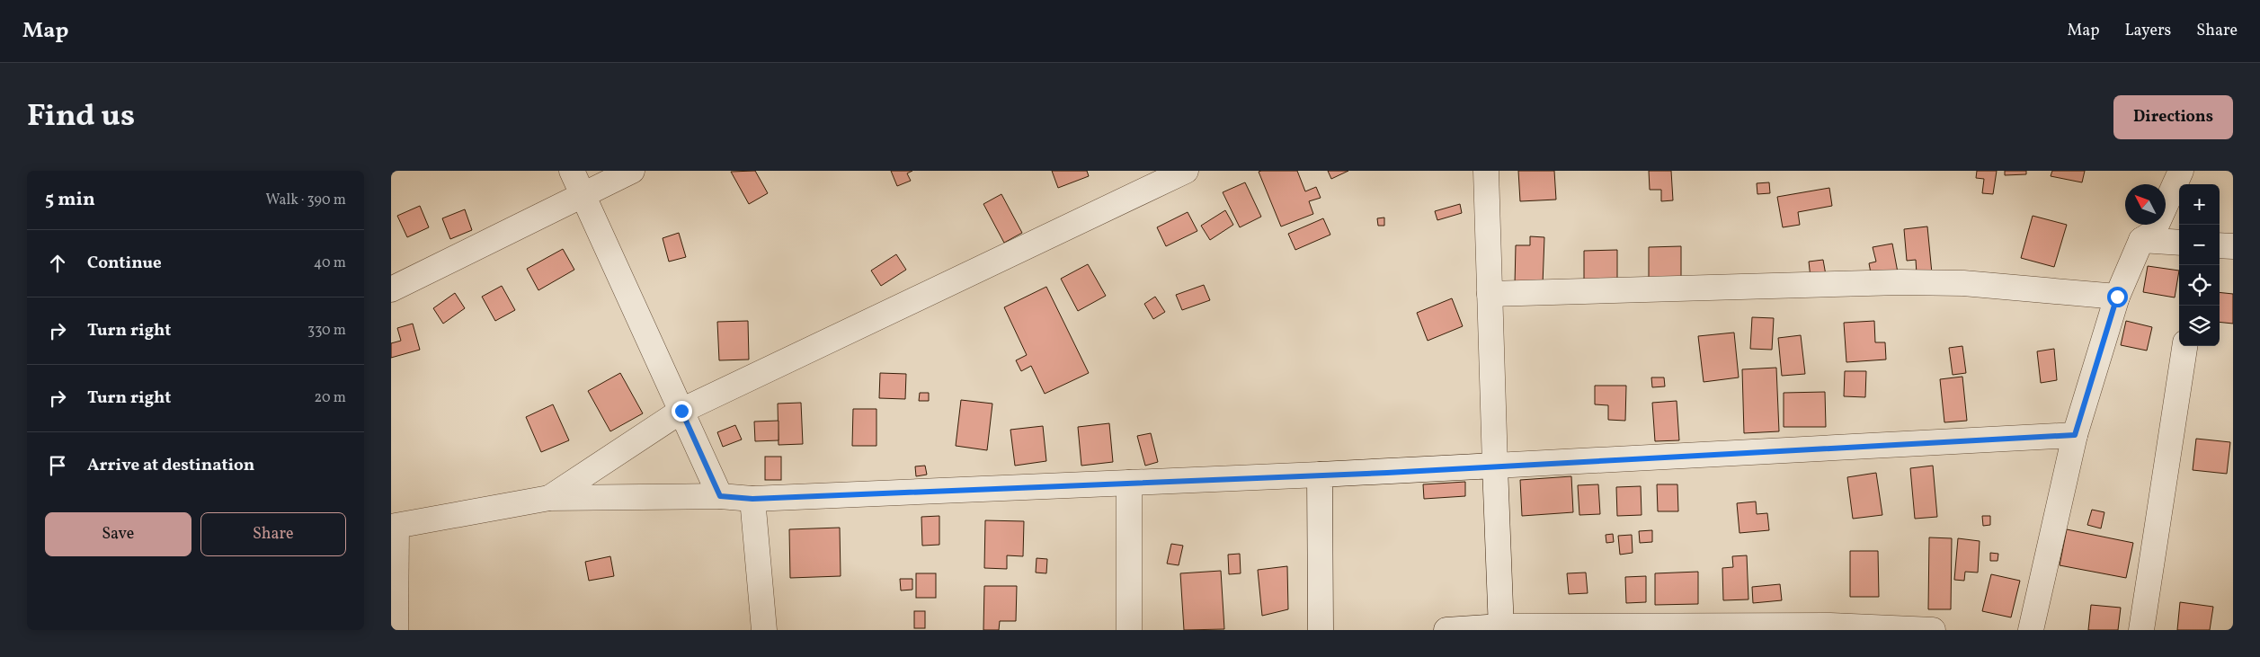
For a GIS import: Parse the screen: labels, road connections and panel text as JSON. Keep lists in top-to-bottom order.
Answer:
{
  "north": "top left",
  "page": {
    "header": "Map",
    "nav": ["Map", "Layers", "Share"],
    "title": "Find us",
    "buttons": [
      "Directions",
      ["Save", "Share"]
    ],
    "heading": ["5 min", "Walk · 390 m"],
    "map_buttons": ["+", "−"],
    "list": [
      ["Continue", "40 m"],
      ["Turn right", "330 m"],
      ["Turn right", "20 m"],
      "Arrive at destination"
    ]
  }
}
